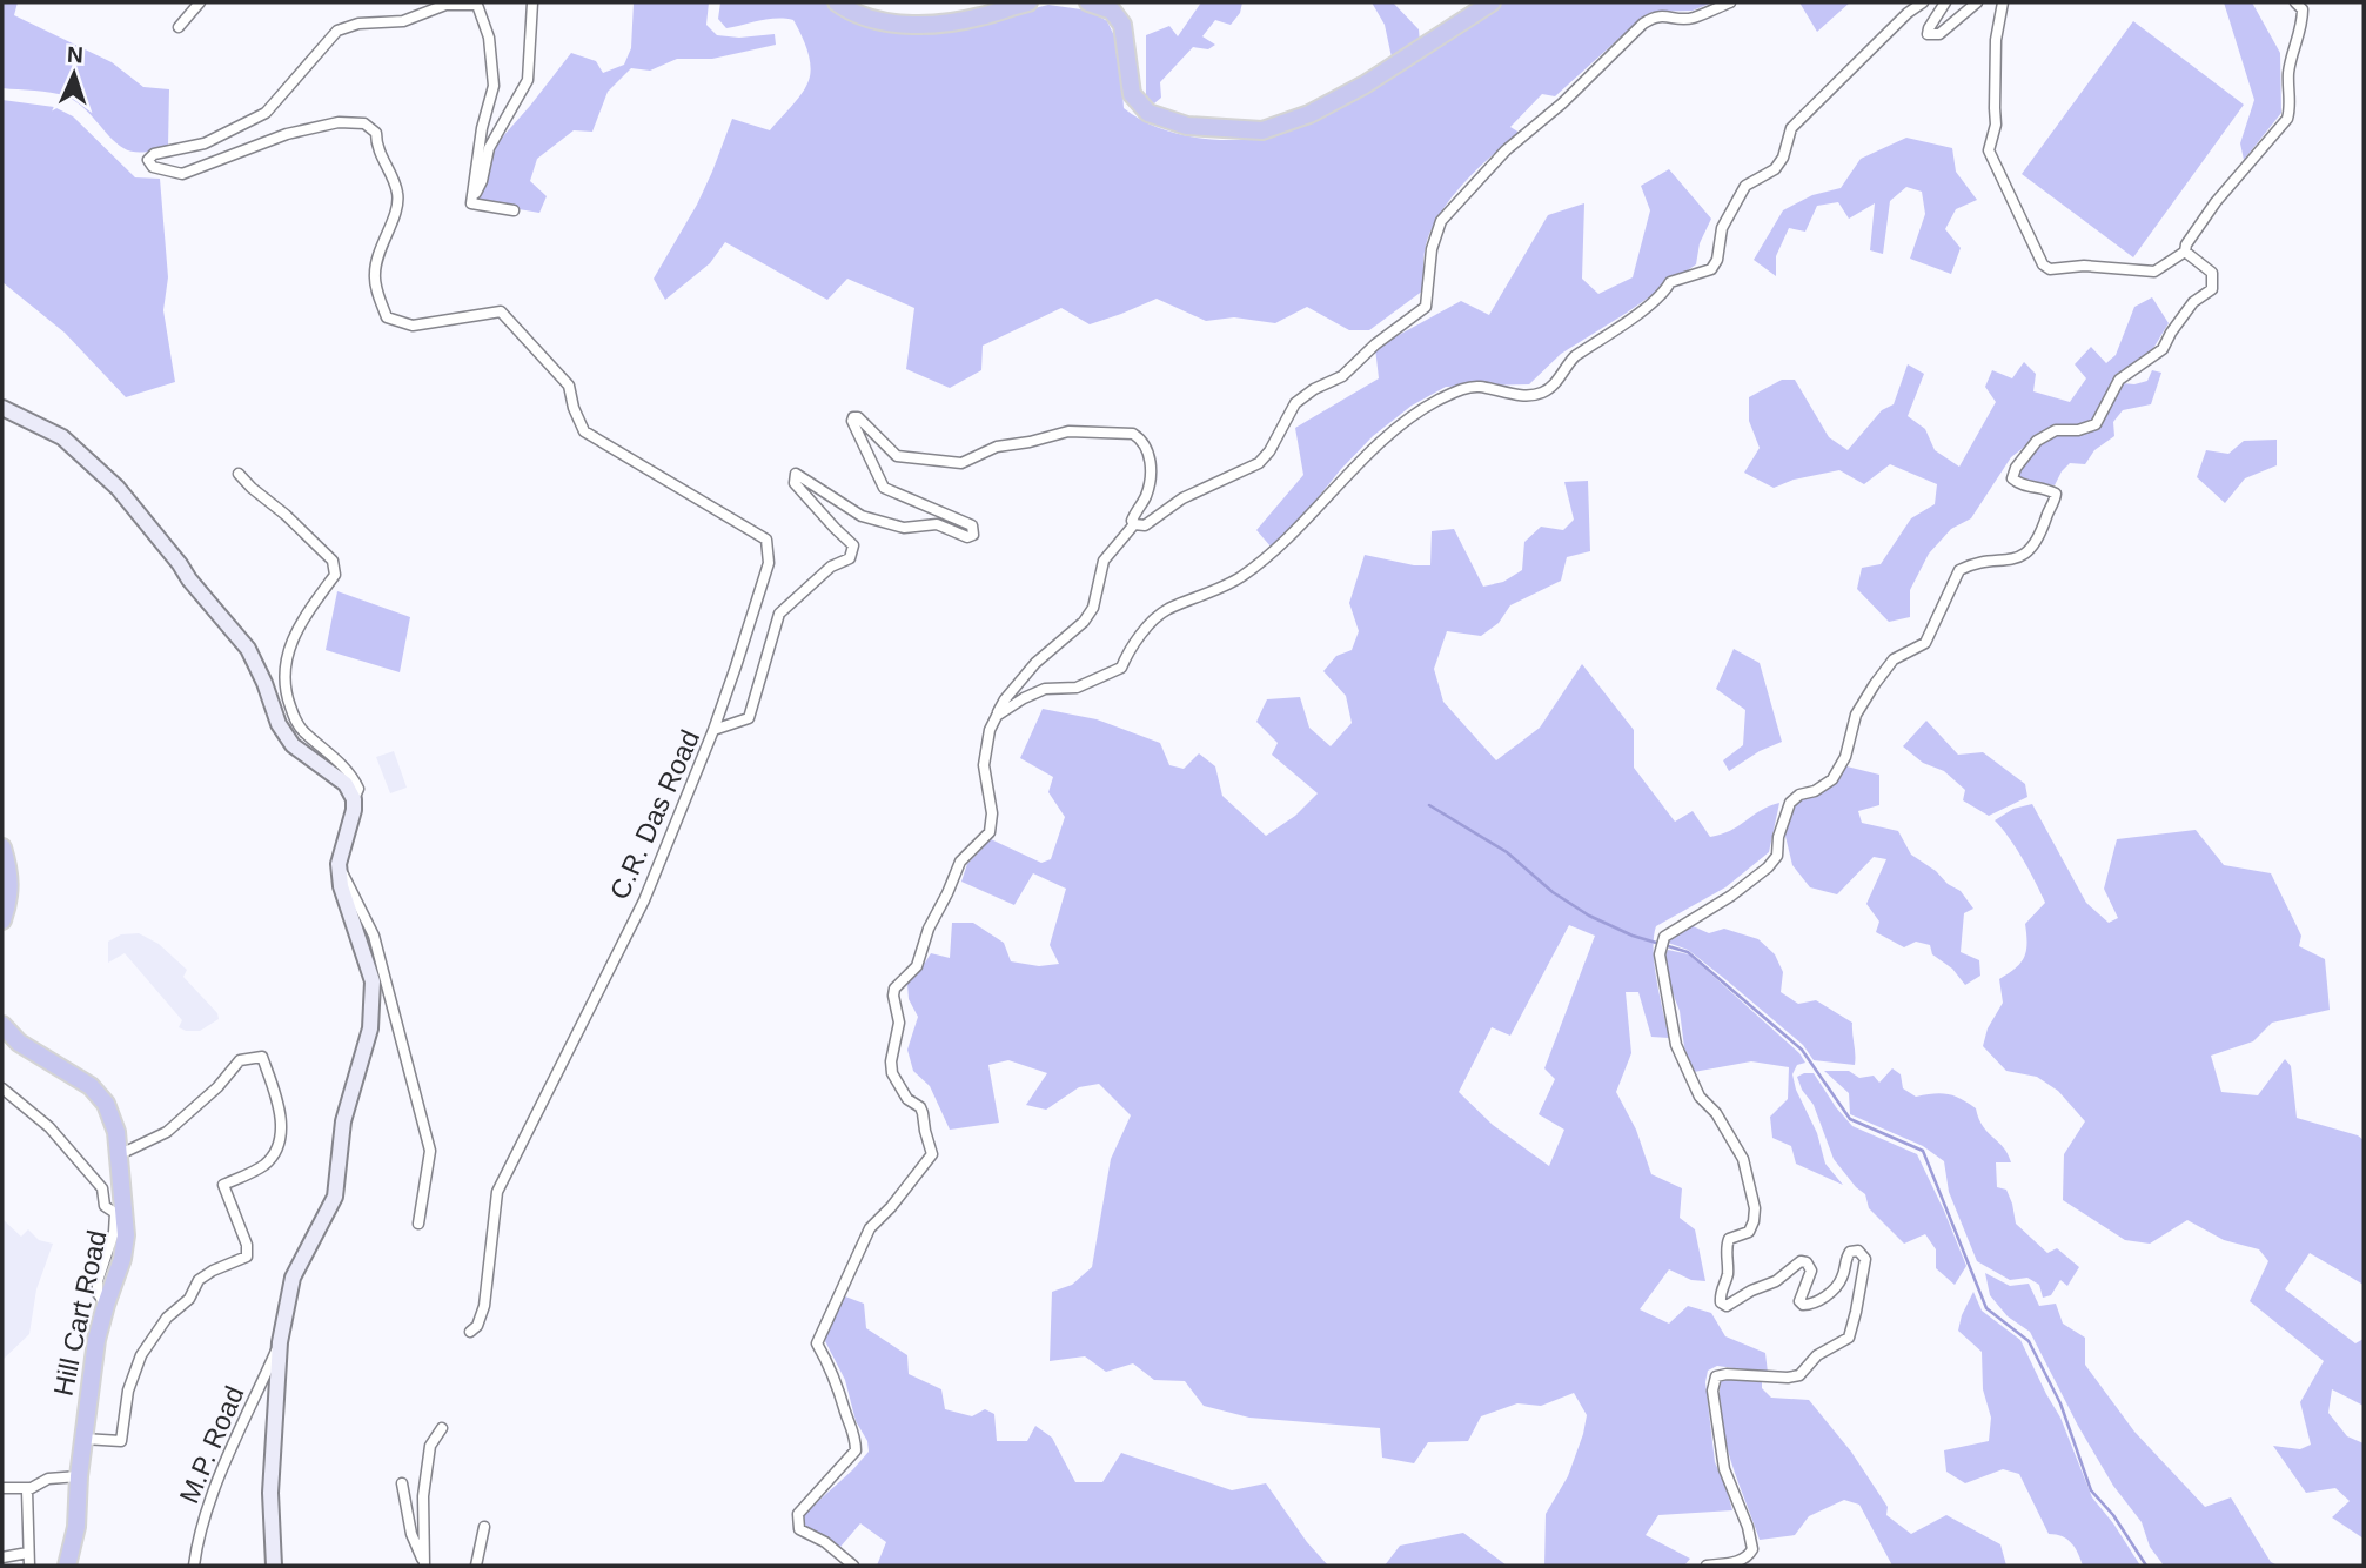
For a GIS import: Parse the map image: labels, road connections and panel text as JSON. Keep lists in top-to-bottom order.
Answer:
{
  "streets": {
    "highway": ["Hill Cart Road"],
    "street": ["C.R. Das Road", "M.P. Road"]
  },
  "north": "top"
}
